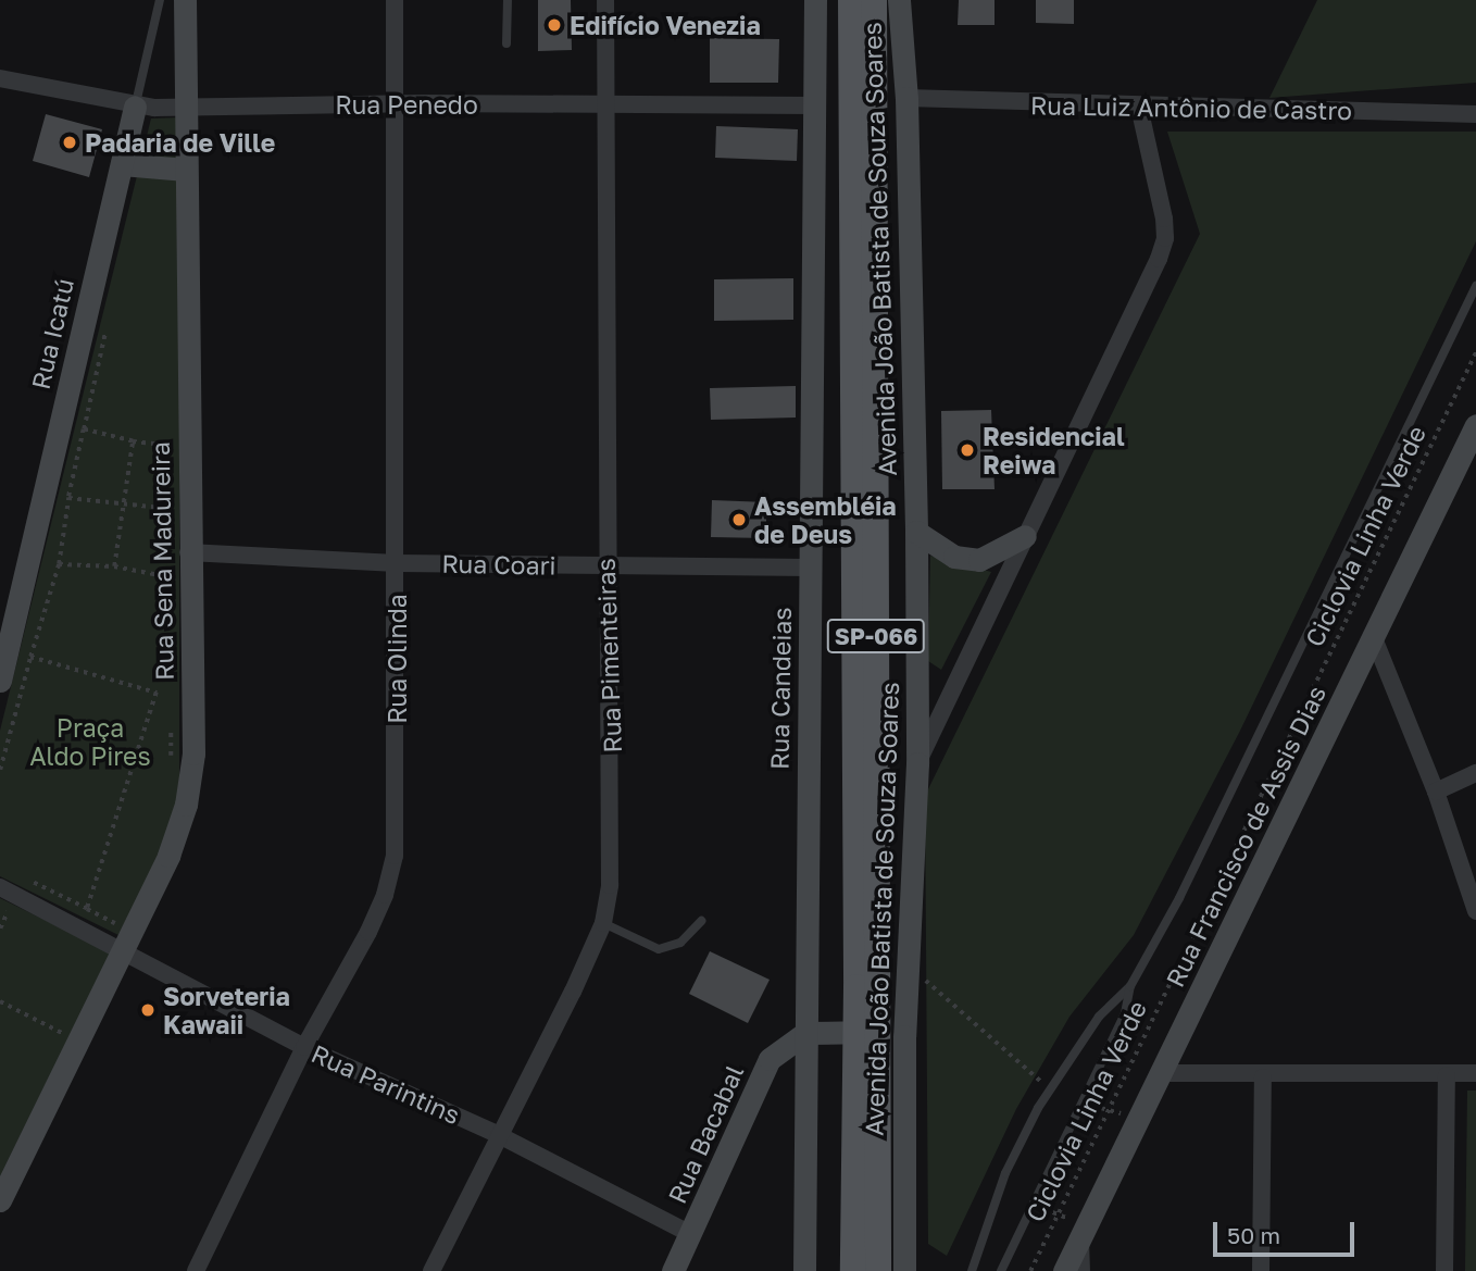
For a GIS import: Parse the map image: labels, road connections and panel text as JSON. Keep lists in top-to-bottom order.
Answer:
{
  "streets": {
    "main road": ["SP-066"],
    "street": [
      "Rua Penedo",
      "Rua Luiz Antônio de Castro",
      "Avenida João Batista de Souza Soares",
      "Rua Icatú",
      "Rua Sena Madureira",
      "Rua Coari",
      "Rua Pimenteiras",
      "Rua Olinda",
      "Rua Candeias",
      "Rua Francisco de Assis Dias",
      "Rua Parintins",
      "Rua Bacabal"
    ],
    "path": ["Ciclovia Linha Verde"]
  },
  "crossings": [
    ["Rua Penedo", "Rua Icatú"],
    ["Rua Penedo", "Rua Sena Madureira"],
    ["Rua Penedo", "Rua Pimenteiras"],
    ["Rua Penedo", "Rua Olinda"],
    ["Rua Penedo", "Rua Candeias"],
    ["Rua Luiz Antônio de Castro", "Avenida João Batista de Souza Soares"],
    ["Avenida João Batista de Souza Soares", "SP-066"],
    ["Rua Sena Madureira", "Rua Coari"],
    ["Rua Sena Madureira", "Rua Parintins"],
    ["Rua Coari", "Rua Pimenteiras"],
    ["Rua Coari", "Rua Olinda"],
    ["Rua Coari", "Rua Candeias"],
    ["Rua Pimenteiras", "Rua Parintins"],
    ["Rua Olinda", "Rua Parintins"],
    ["Rua Candeias", "Rua Bacabal"],
    ["Rua Parintins", "Rua Bacabal"]
  ],
  "parks": ["Praça Aldo Pires"],
  "places": [
    "Edifício Venezia",
    "Padaria de Ville",
    "Residencial Reiwa",
    "Assembléia de Deus",
    "Sorveteria Kawaii"
  ],
  "scale_bar": "50 m"
}
